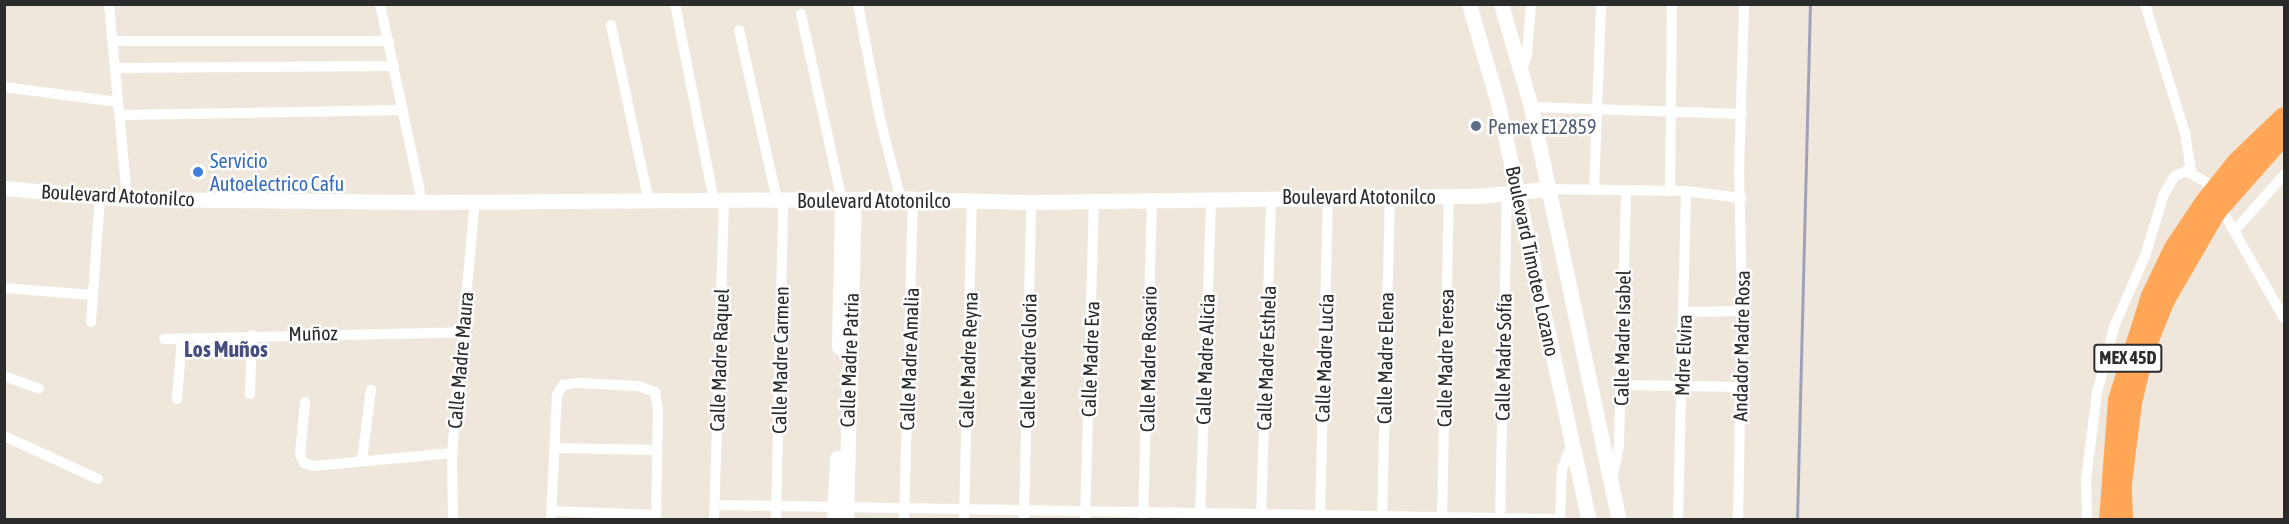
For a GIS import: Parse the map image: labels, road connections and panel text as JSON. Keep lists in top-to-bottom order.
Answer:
{
  "streets": {
    "highway": ["MEX 45D"],
    "main road": ["Boulevard Atotonilco", "Boulevard Timoteo Lozano", "Calle Madre Patria"],
    "street": [
      "Muñoz",
      "Calle Madre Isabel",
      "Andador Madre Rosa",
      "Mdre Elvira",
      "Calle Madre Sofía",
      "Calle Madre Esthela",
      "Calle Madre Lucía",
      "Calle Madre Elena",
      "Calle Madre Teresa",
      "Calle Madre Amalia",
      "Calle Madre Eva",
      "Calle Madre Rosario",
      "Calle Madre Alicia",
      "Calle Madre Maura",
      "Calle Madre Raquel",
      "Calle Madre Carmen",
      "Calle Madre Reyna",
      "Calle Madre Gloria"
    ]
  },
  "crossings": [
    ["Boulevard Atotonilco", "Boulevard Timoteo Lozano"],
    ["Boulevard Atotonilco", "Calle Madre Isabel"],
    ["Boulevard Atotonilco", "Andador Madre Rosa"],
    ["Boulevard Atotonilco", "Mdre Elvira"],
    ["Boulevard Atotonilco", "Calle Madre Sofía"],
    ["Boulevard Atotonilco", "Calle Madre Esthela"],
    ["Boulevard Atotonilco", "Calle Madre Lucía"],
    ["Boulevard Atotonilco", "Calle Madre Elena"],
    ["Boulevard Atotonilco", "Calle Madre Teresa"],
    ["Boulevard Atotonilco", "Calle Madre Amalia"],
    ["Boulevard Atotonilco", "Calle Madre Eva"],
    ["Boulevard Atotonilco", "Calle Madre Rosario"],
    ["Boulevard Atotonilco", "Calle Madre Alicia"],
    ["Boulevard Atotonilco", "Calle Madre Maura"],
    ["Boulevard Atotonilco", "Calle Madre Raquel"],
    ["Boulevard Atotonilco", "Calle Madre Carmen"],
    ["Boulevard Atotonilco", "Calle Madre Patria"],
    ["Boulevard Atotonilco", "Calle Madre Reyna"],
    ["Boulevard Atotonilco", "Calle Madre Gloria"],
    ["Boulevard Timoteo Lozano", "Calle Madre Isabel"],
    ["Boulevard Timoteo Lozano", "Calle Madre Sofía"],
    ["Muñoz", "Calle Madre Maura"]
  ],
  "districts": ["Los Muños"],
  "places": ["Pemex E12859", "Servicio Autoelectrico Cafu"]
}
